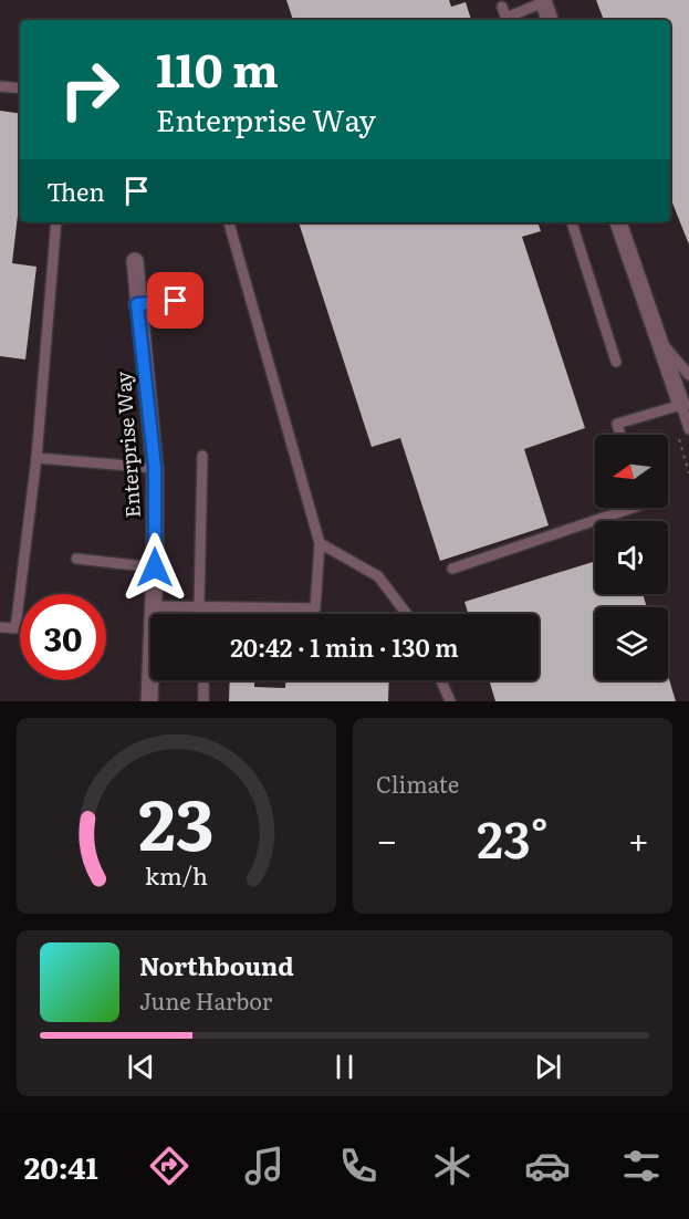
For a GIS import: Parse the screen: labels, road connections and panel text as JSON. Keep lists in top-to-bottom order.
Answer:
{
  "streets": {
    "street": ["Enterprise Way"]
  },
  "north": "left",
  "page": {
    "turn": ["110 m", "Enterprise Way"],
    "then": "Then",
    "limit": "30",
    "trip": "20:42 · 1 min · 130 m",
    "tile": "Climate",
    "heat": ["−", "23°", "+"],
    "song": ["Northbound", "June Harbor"],
    "tabs": "20:41",
    "gauge": ["23", "km/h"]
  }
}
